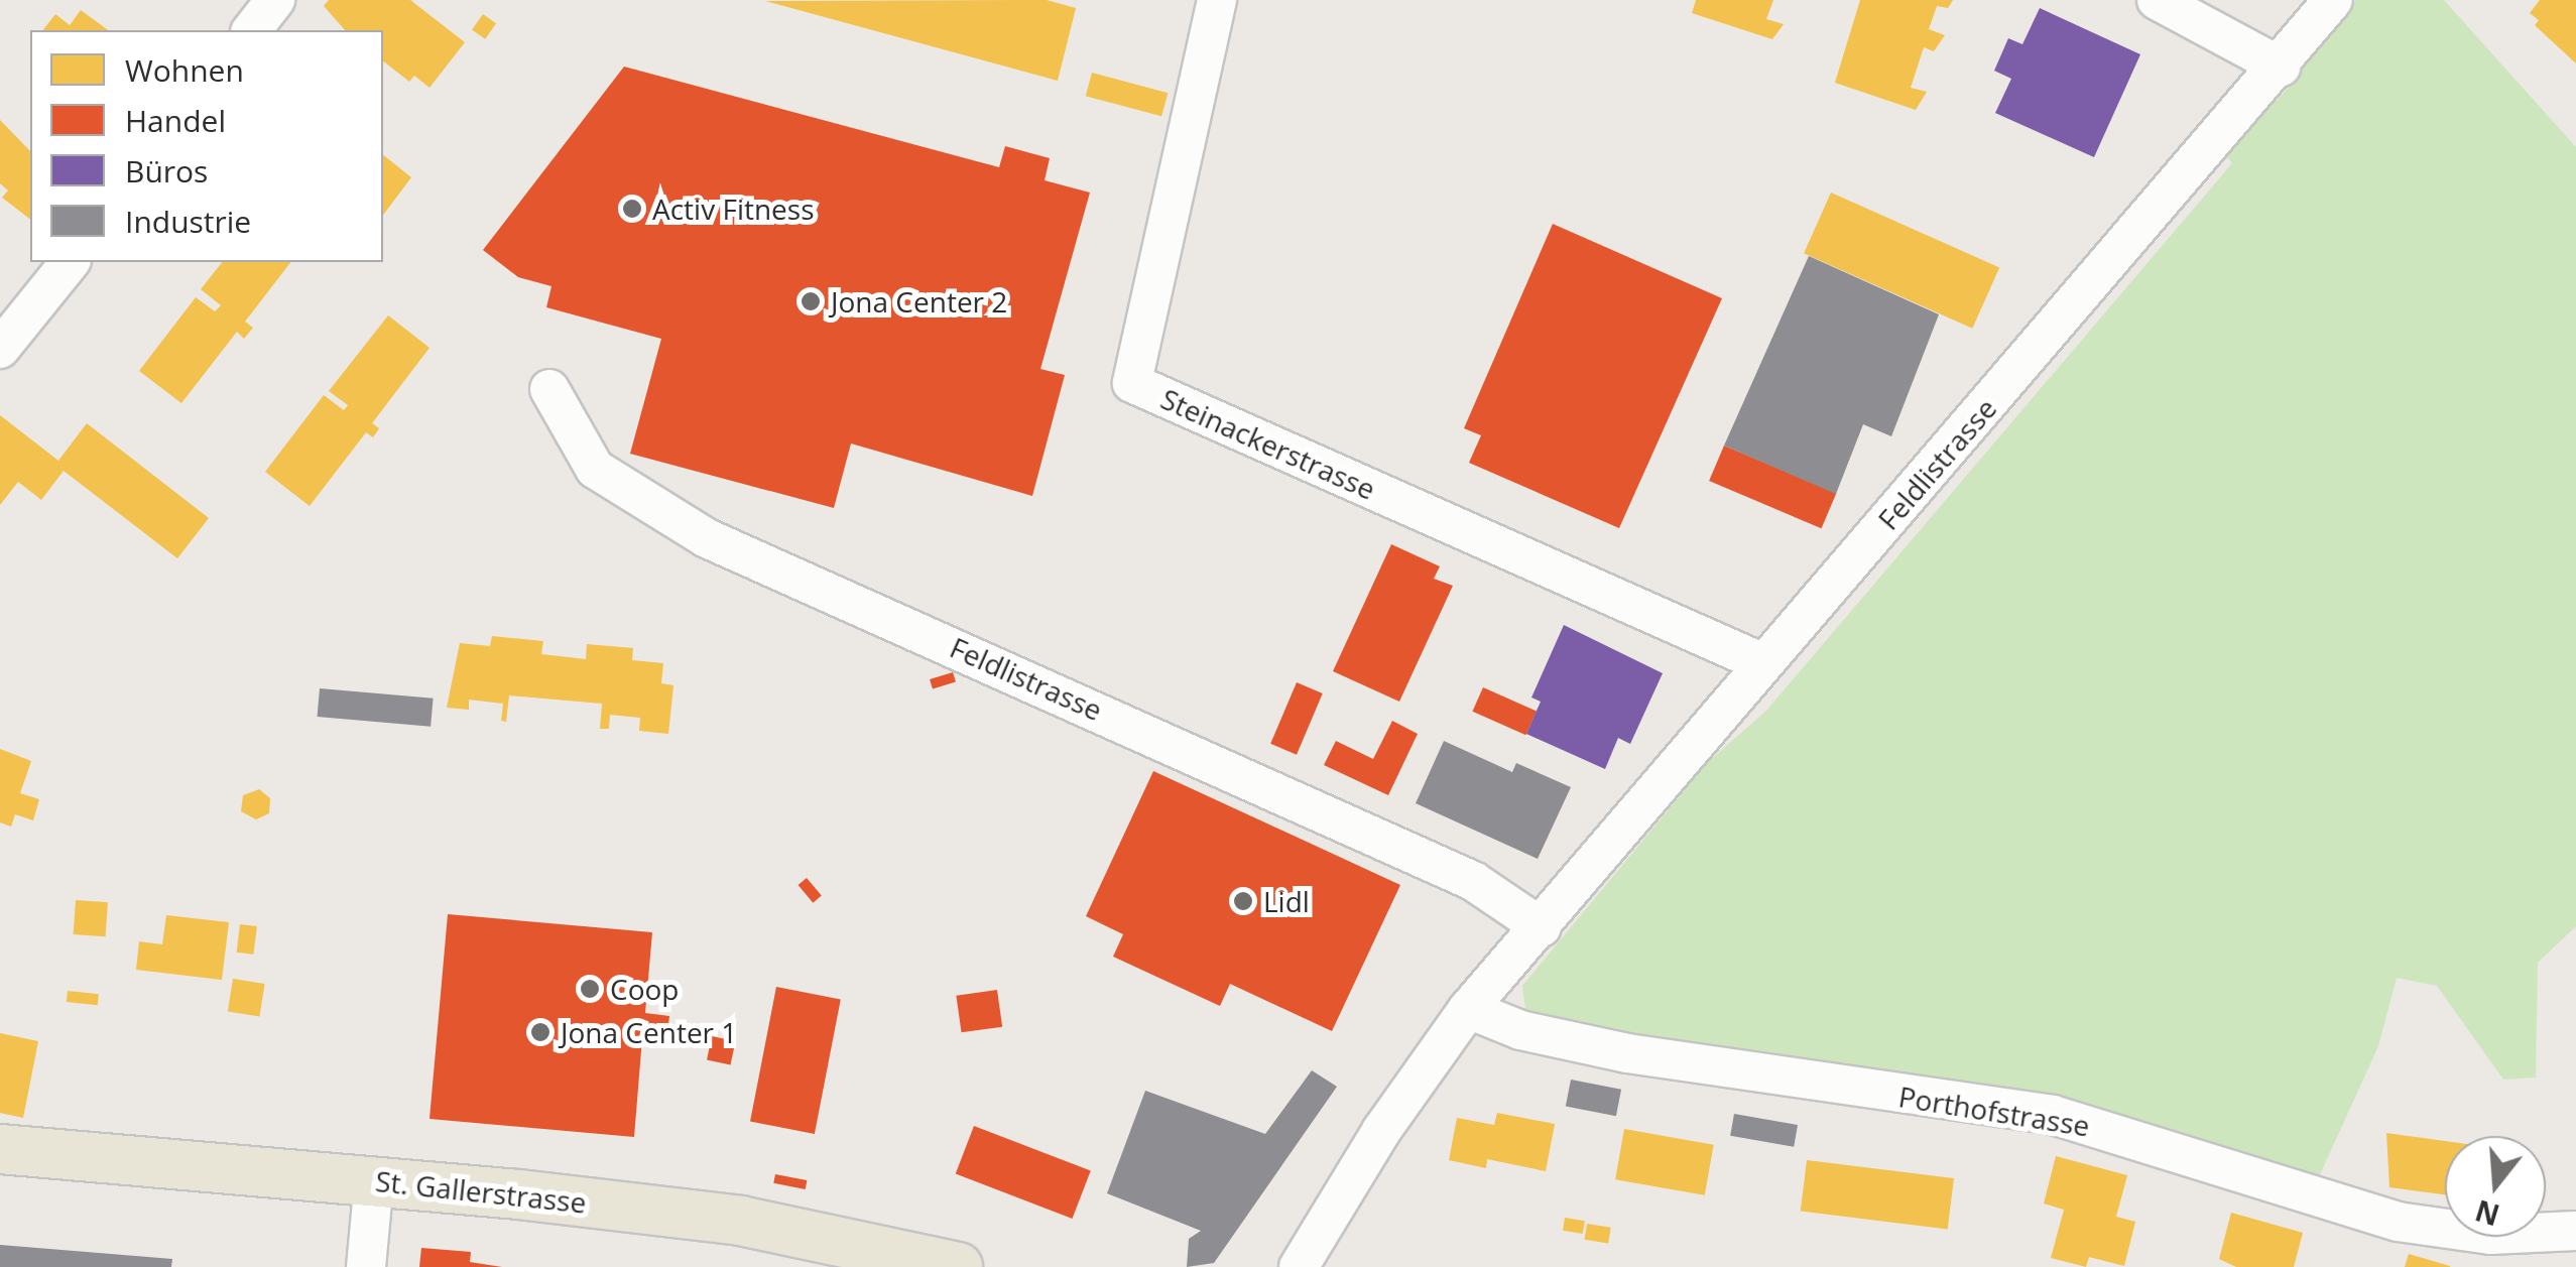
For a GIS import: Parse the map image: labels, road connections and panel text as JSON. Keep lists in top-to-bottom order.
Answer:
{
  "streets": {
    "main road": ["St. Gallerstrasse"],
    "street": ["Steinackerstrasse", "Feldlistrasse", "Porthofstrasse"]
  },
  "crossings": [
    ["Steinackerstrasse", "Feldlistrasse"],
    ["Feldlistrasse", "Porthofstrasse"]
  ],
  "places": [
    "Activ Fitness",
    "Jona Center 2",
    "Lidl",
    "Coop",
    "Jona Center 1"
  ],
  "legend": [
    "Wohnen",
    "Handel",
    "Büros",
    "Industrie"
  ],
  "north": "bottom"
}
